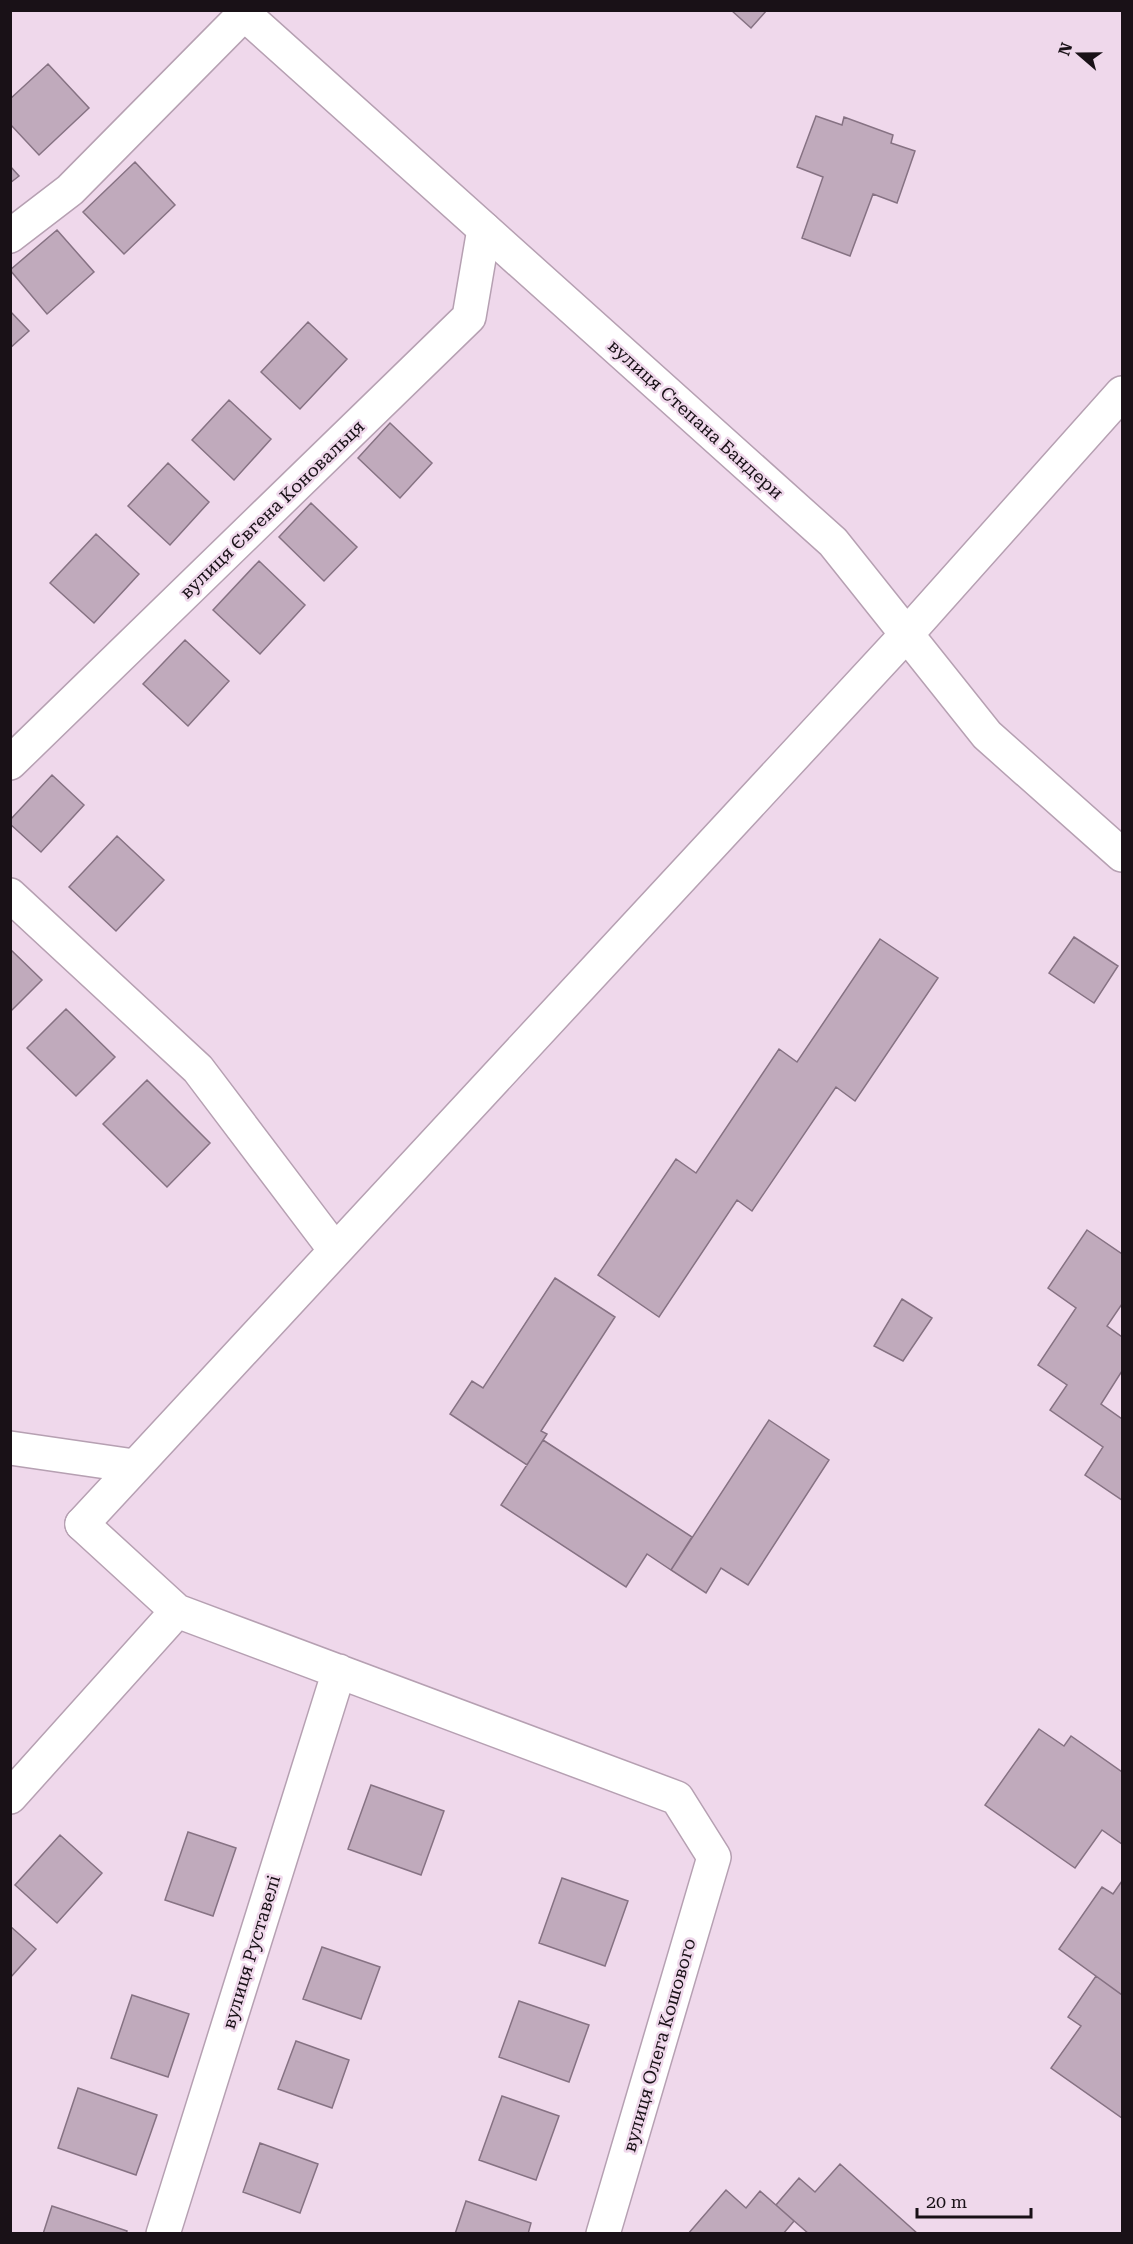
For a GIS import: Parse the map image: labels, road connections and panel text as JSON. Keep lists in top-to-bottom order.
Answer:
{
  "streets": {
    "street": [
      "вулиця Степана Бандери",
      "вулиця Євгена Коновальця",
      "вулиця Руставелі",
      "вулиця Олега Кошового"
    ]
  },
  "crossings": [
    ["вулиця Степана Бандери", "вулиця Євгена Коновальця"],
    ["вулиця Руставелі", "вулиця Олега Кошового"]
  ],
  "scale_bar": "20 m",
  "north": "left"
}
